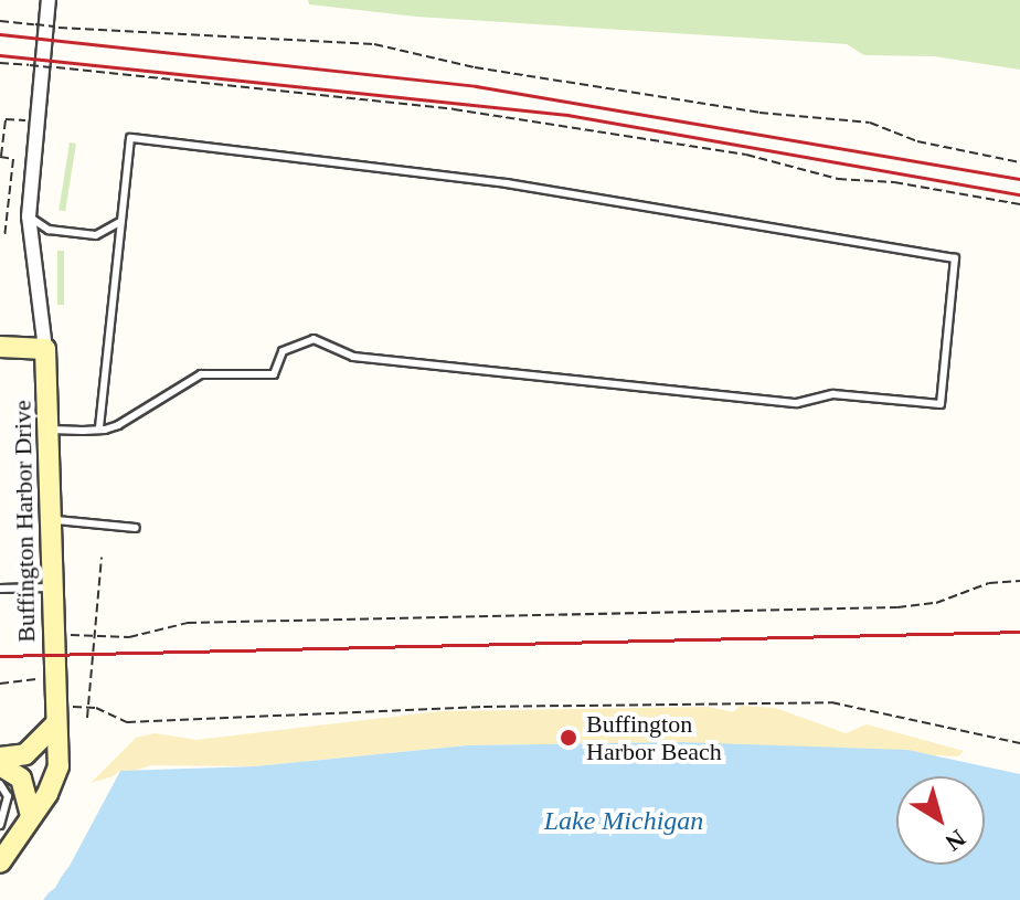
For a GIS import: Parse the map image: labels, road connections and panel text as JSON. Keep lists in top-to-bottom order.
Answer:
{
  "streets": {
    "street": ["Buffington Harbor Drive"]
  },
  "water": ["Lake Michigan"],
  "places": ["Buffington Harbor Beach"],
  "north": "bottom right"
}
